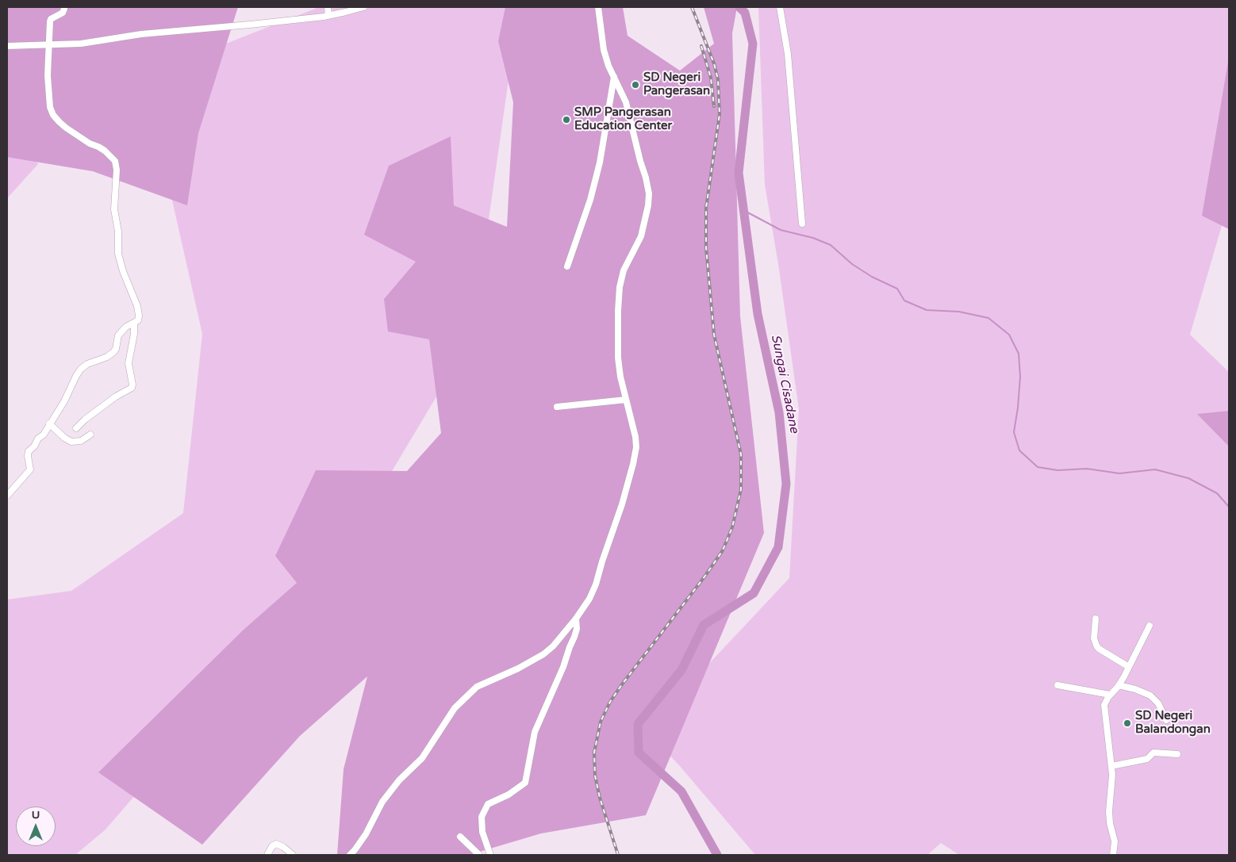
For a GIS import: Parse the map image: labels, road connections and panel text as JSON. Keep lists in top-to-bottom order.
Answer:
{
  "water": ["Sungai Cisadane"],
  "places": ["SD Negeri Pangerasan", "SMP Pangerasan Education Center", "SD Negeri Balandongan"],
  "north": "top"
}
